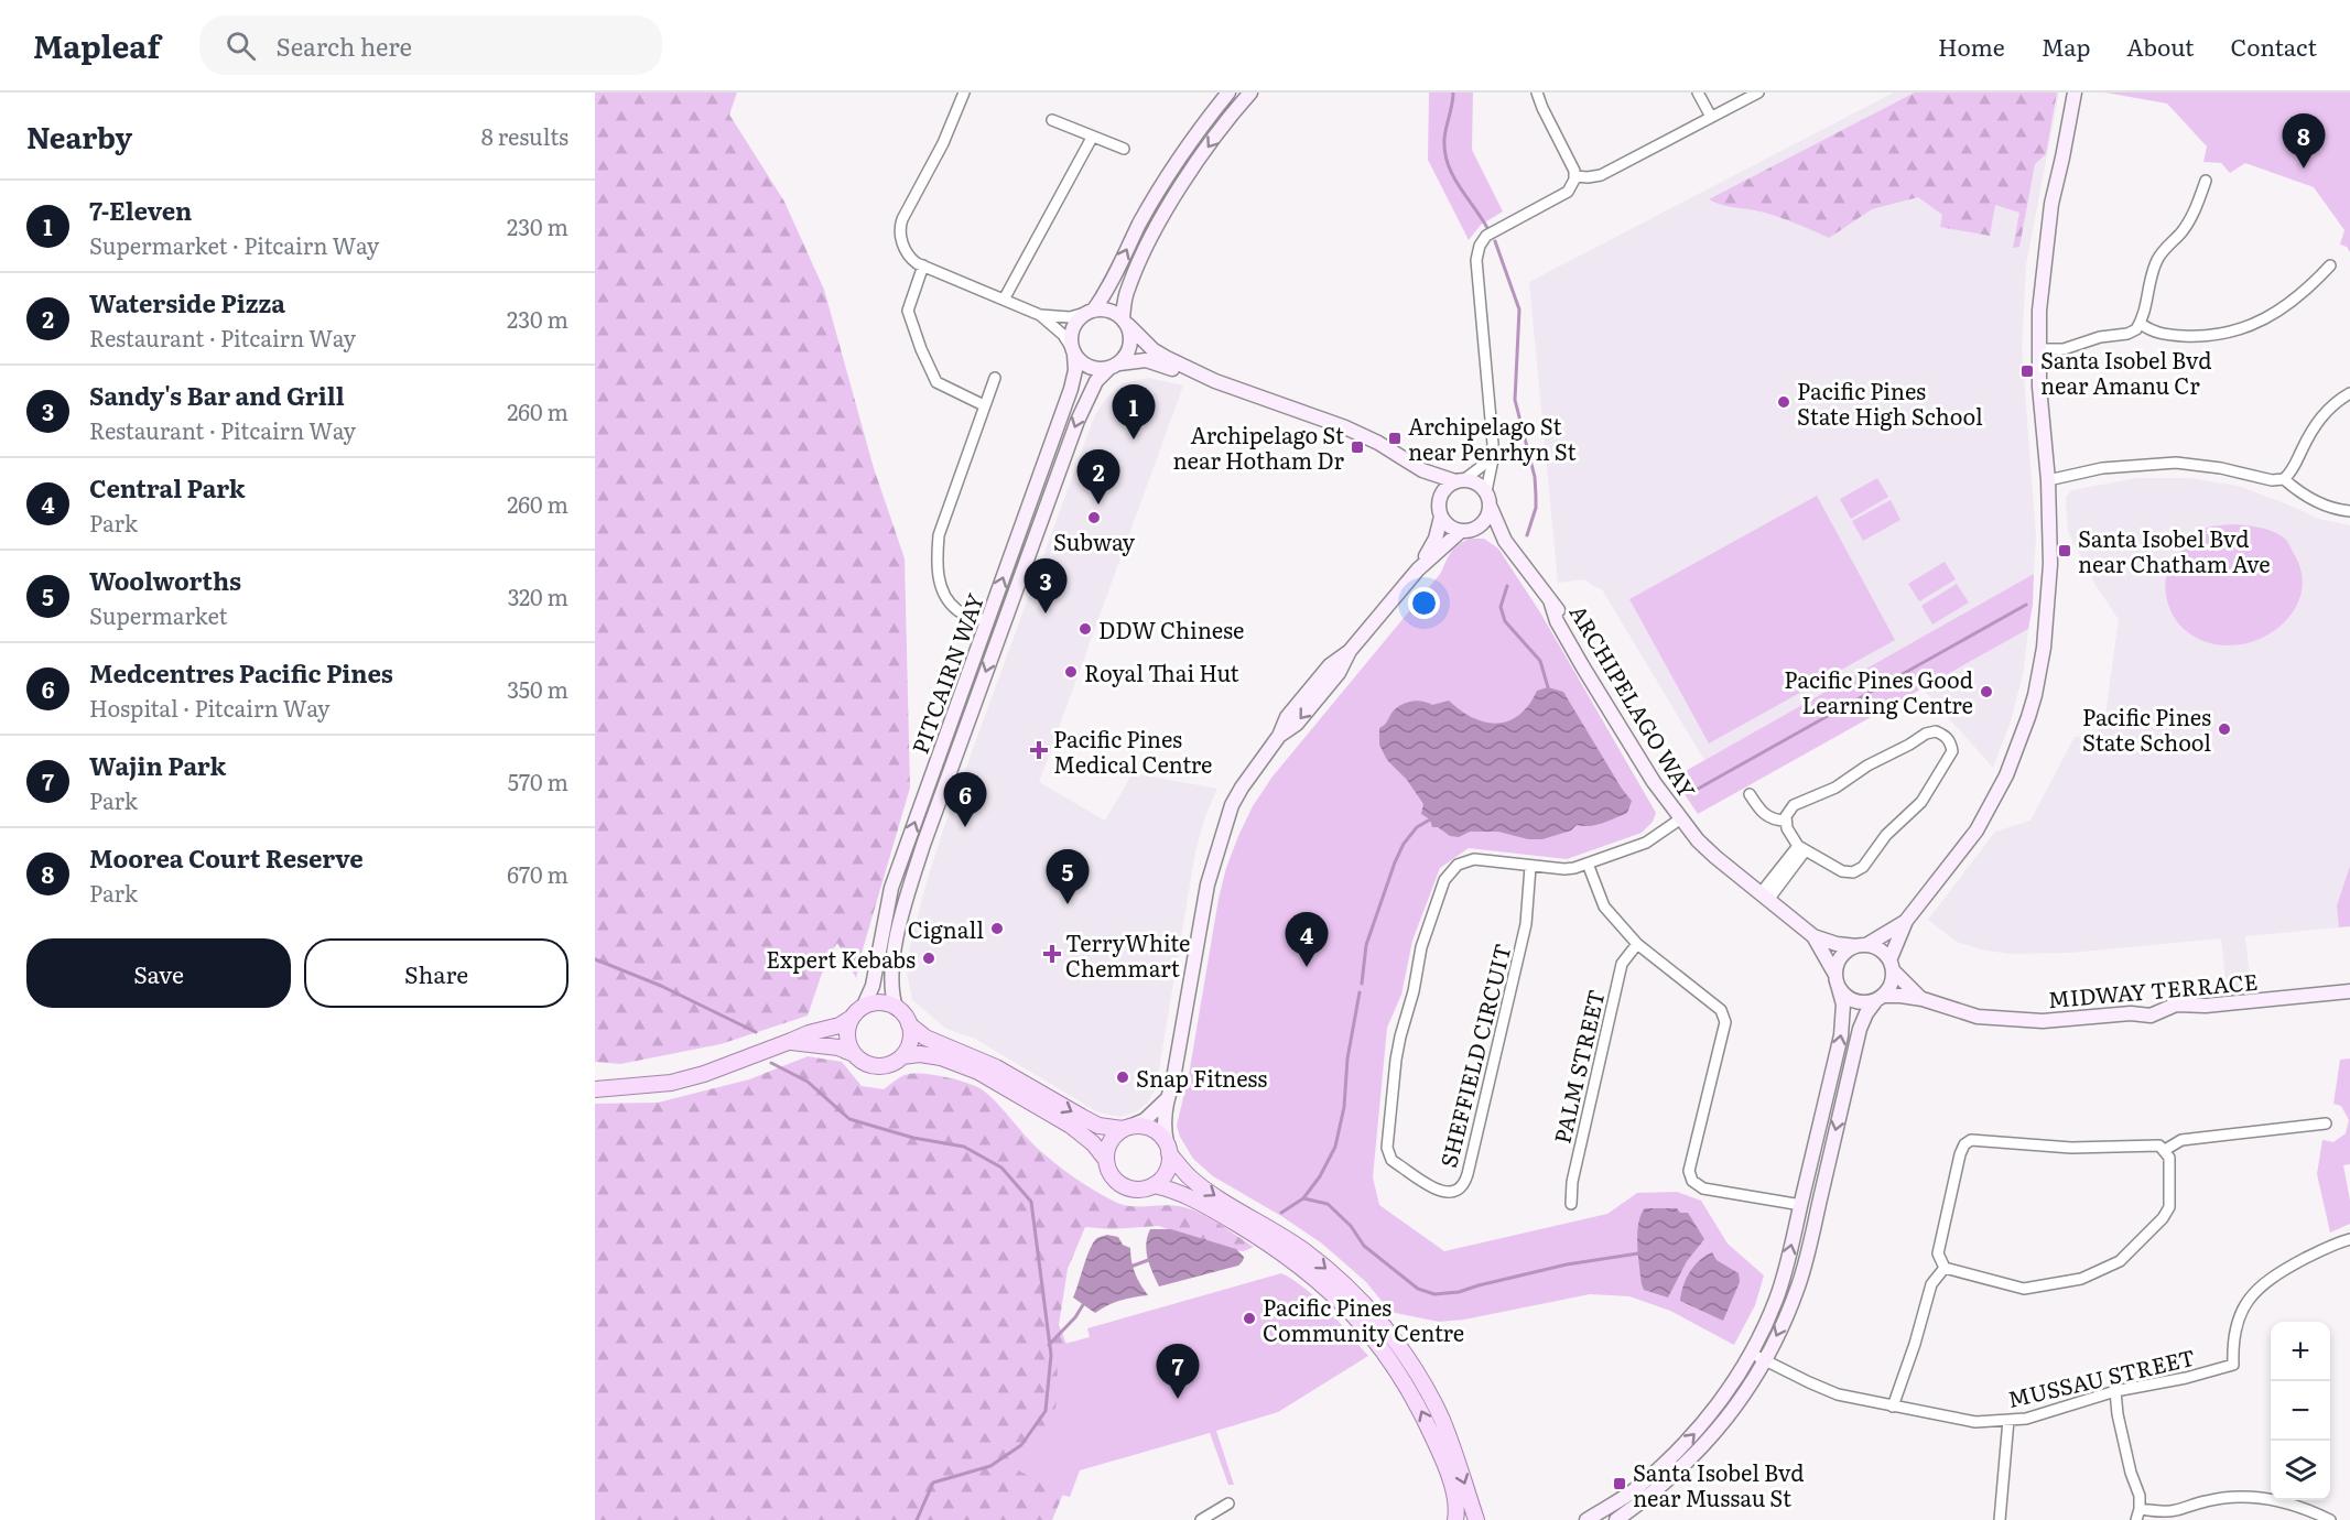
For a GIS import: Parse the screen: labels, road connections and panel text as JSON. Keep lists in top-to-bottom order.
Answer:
{
  "streets": {
    "street": [
      "PITCAIRN WAY",
      "ARCHIPELAGO WAY",
      "MIDWAY TERRACE",
      "SHEFFIELD CIRCUIT",
      "PALM STREET",
      "MUSSAU STREET"
    ]
  },
  "crossings": [
    ["ARCHIPELAGO WAY", "MIDWAY TERRACE"],
    ["ARCHIPELAGO WAY", "SHEFFIELD CIRCUIT"]
  ],
  "places": {
    "transit": [
      "Santa Isobel Bvd near Amanu Cr",
      "Archipelago St near Penrhyn St",
      "Archipelago St near Hotham Dr",
      "Santa Isobel Bvd near Chatham Ave",
      "Santa Isobel Bvd near Mussau St"
    ],
    "other": [
      "Pacific Pines State High School",
      "Subway",
      "DDW Chinese",
      "Royal Thai Hut",
      "Pacific Pines Good Learning Centre",
      "Pacific Pines State School",
      "Cignall",
      "Expert Kebabs",
      "Snap Fitness",
      "Pacific Pines Community Centre"
    ],
    "health": ["Pacific Pines Medical Centre", "TerryWhite Chemmart"]
  },
  "page": {
    "header": "Mapleaf",
    "search": "Search here",
    "nav": [
      "Home",
      "Map",
      "About",
      "Contact"
    ],
    "heading": ["Nearby", "8 results"],
    "pins": [
      "8",
      "1",
      "2",
      "3",
      "6",
      "5",
      "4",
      "7"
    ],
    "list": [
      {
        "mark": "1",
        "name": "7-Eleven",
        "note": "Supermarket · Pitcairn Way",
        "value": "230 m"
      },
      {
        "mark": "2",
        "name": "Waterside Pizza",
        "note": "Restaurant · Pitcairn Way",
        "value": "230 m"
      },
      {
        "mark": "3",
        "name": "Sandy's Bar and Grill",
        "note": "Restaurant · Pitcairn Way",
        "value": "260 m"
      },
      {
        "mark": "4",
        "name": "Central Park",
        "note": "Park",
        "value": "260 m"
      },
      {
        "mark": "5",
        "name": "Woolworths",
        "note": "Supermarket",
        "value": "320 m"
      },
      {
        "mark": "6",
        "name": "Medcentres Pacific Pines",
        "note": "Hospital · Pitcairn Way",
        "value": "350 m"
      },
      {
        "mark": "7",
        "name": "Wajin Park",
        "note": "Park",
        "value": "570 m"
      },
      {
        "mark": "8",
        "name": "Moorea Court Reserve",
        "note": "Park",
        "value": "670 m"
      }
    ],
    "buttons": ["Save", "Share"],
    "map_buttons": ["+", "−"]
  }
}
